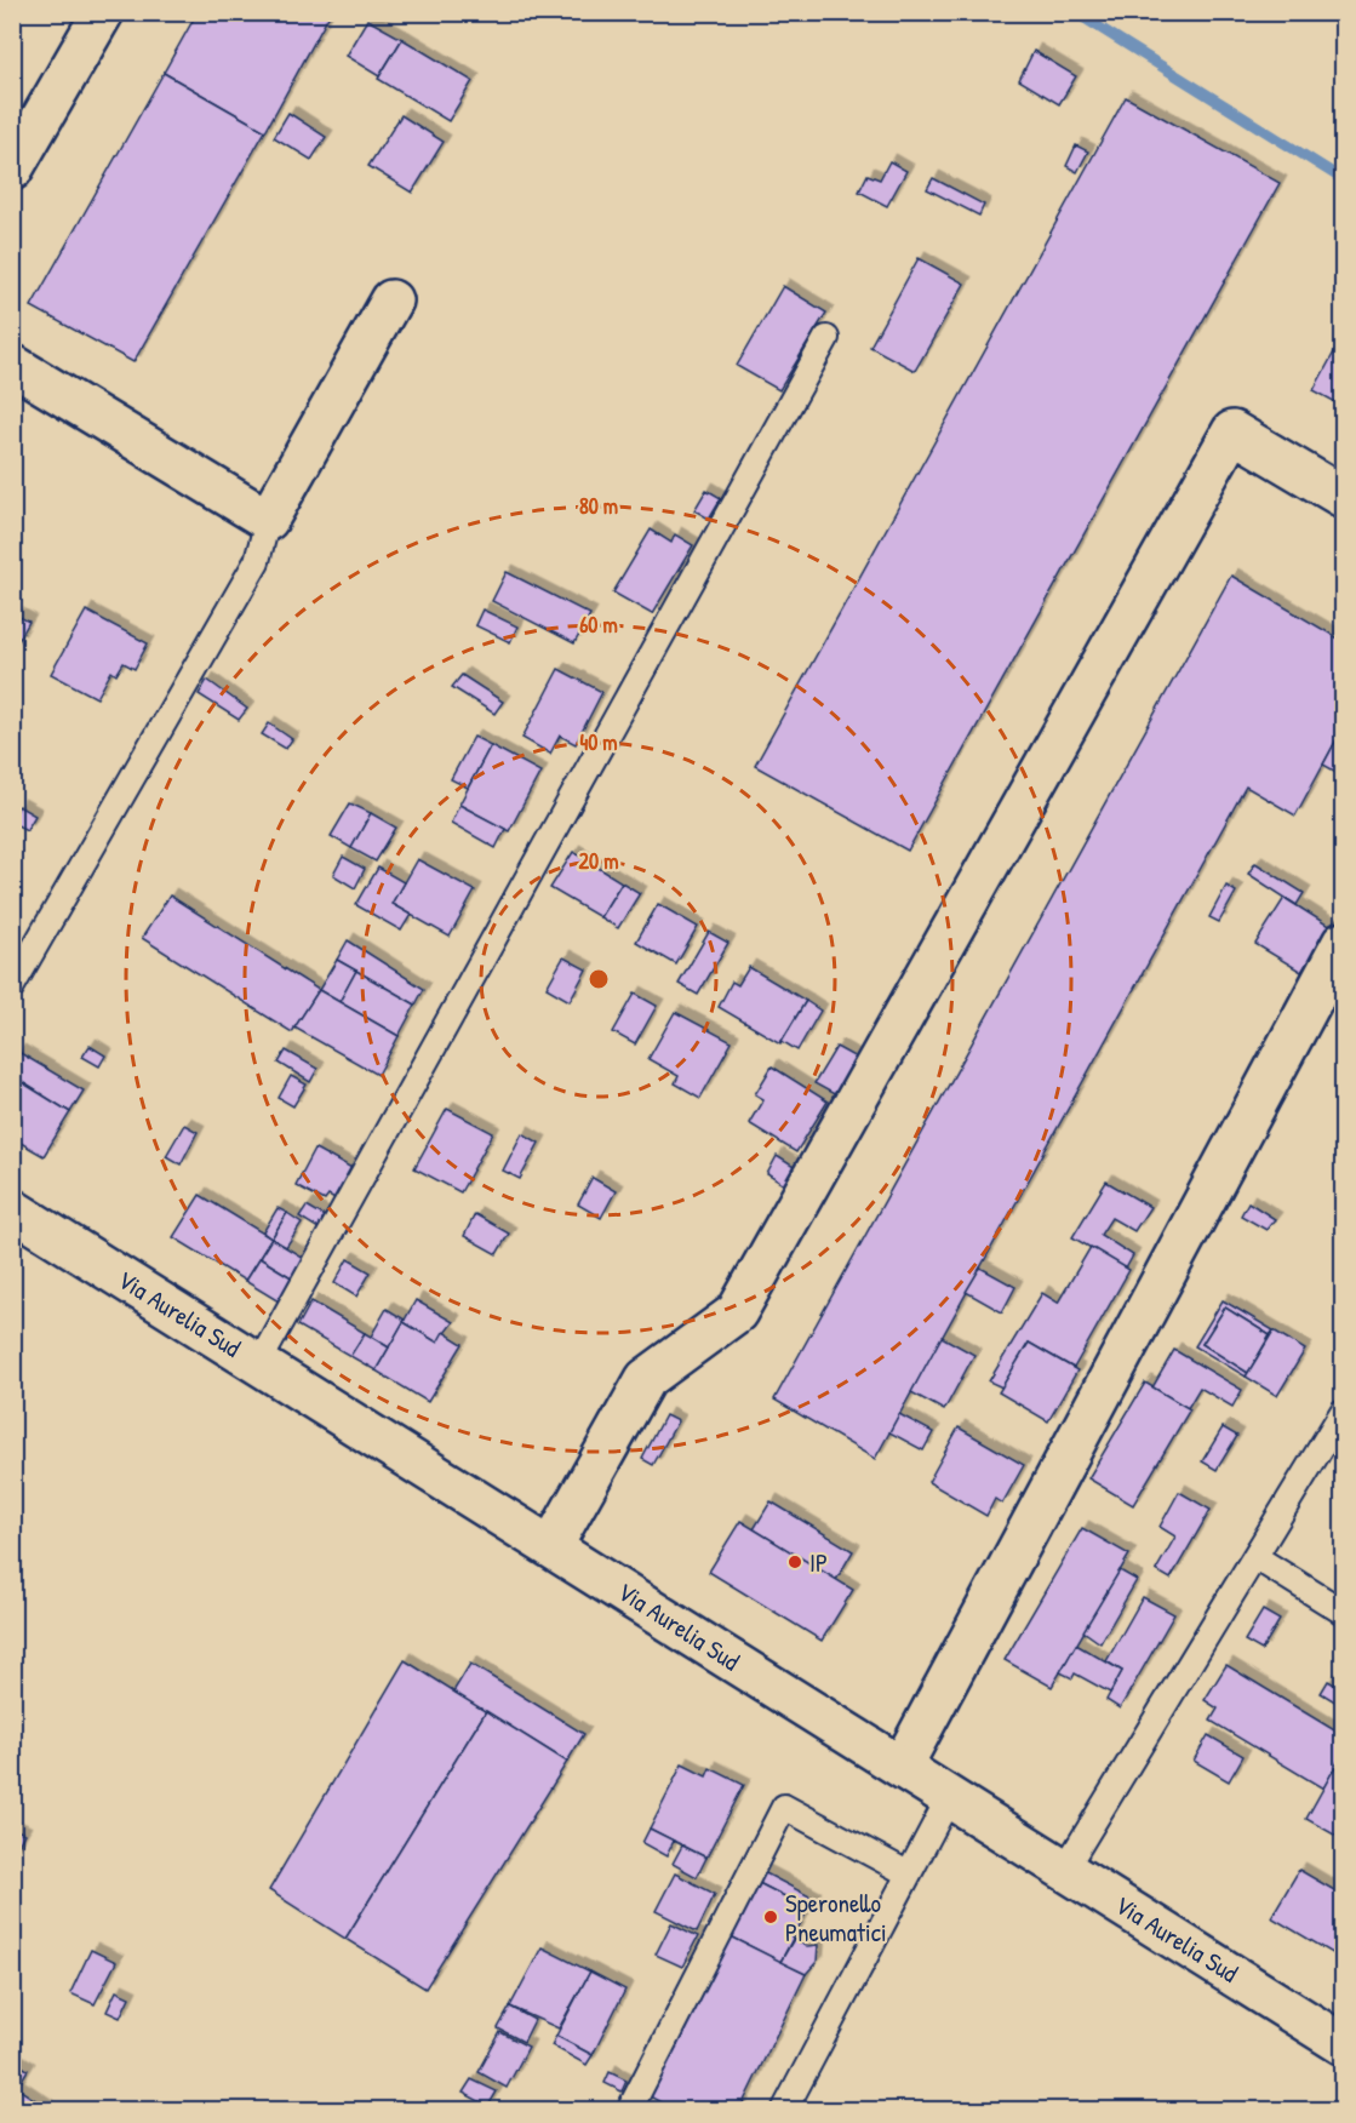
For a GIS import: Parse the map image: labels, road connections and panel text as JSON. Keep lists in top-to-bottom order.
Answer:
{
  "streets": {
    "street": ["Via Aurelia Sud"]
  },
  "places": ["IP", "Speronello Pneumatici"],
  "rings": [
    "80 m",
    "60 m",
    "40 m",
    "20 m"
  ]
}
